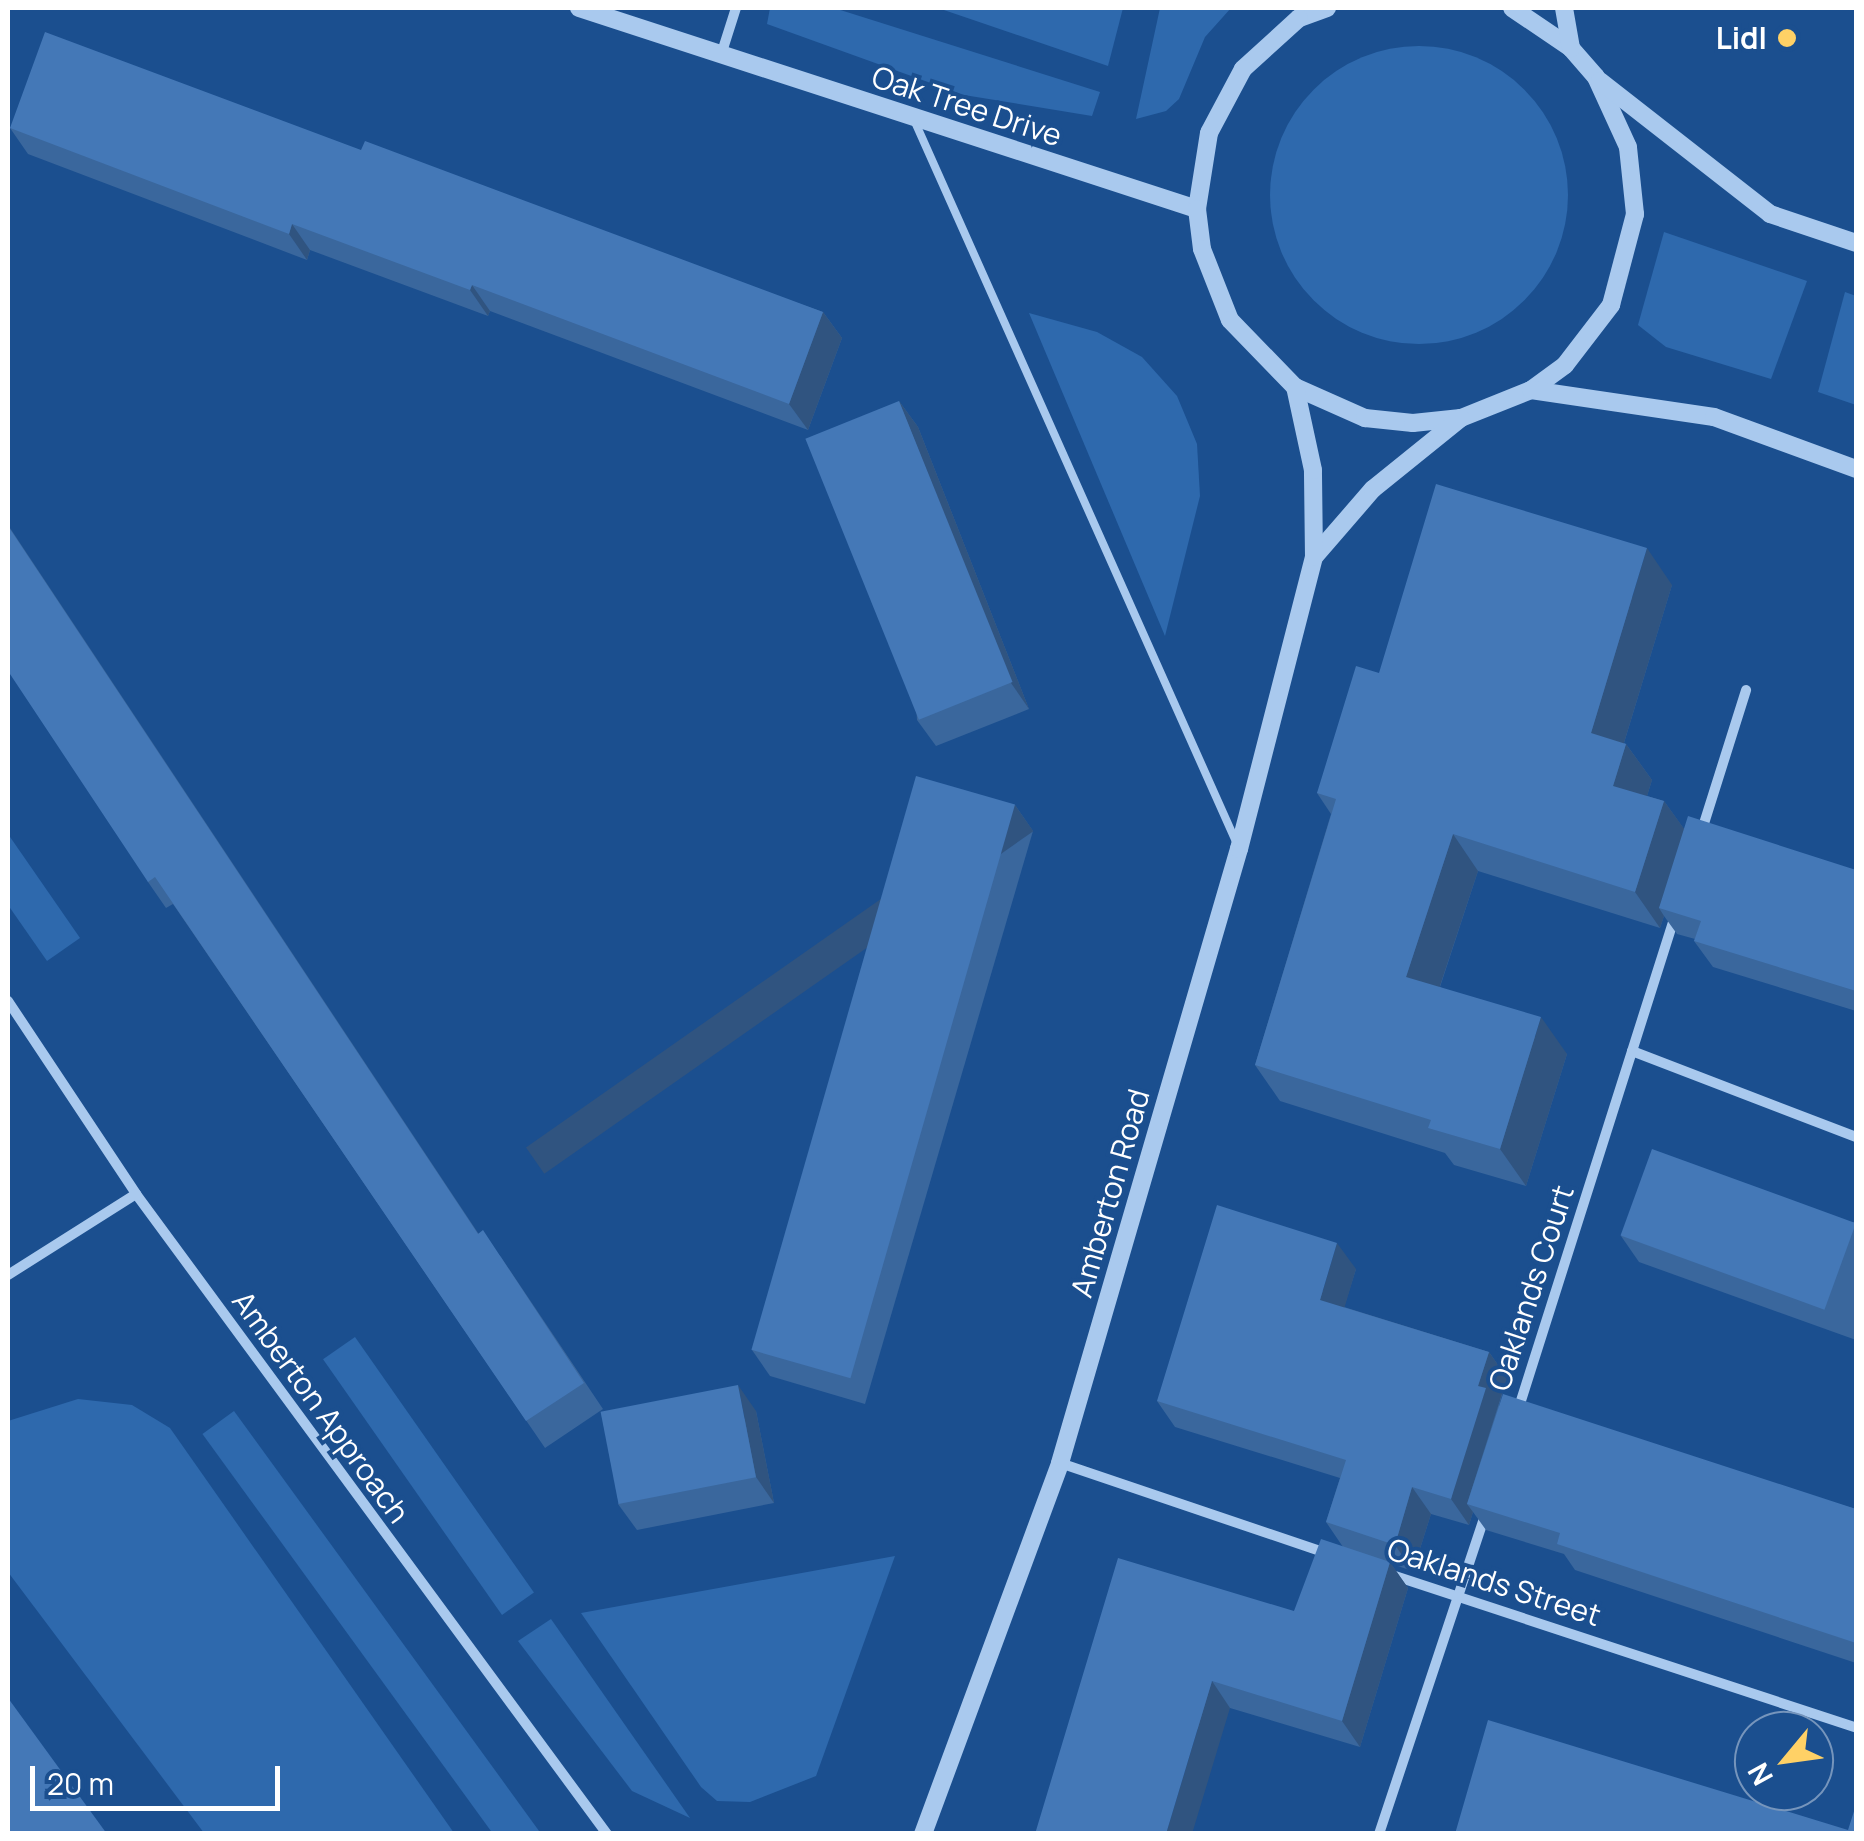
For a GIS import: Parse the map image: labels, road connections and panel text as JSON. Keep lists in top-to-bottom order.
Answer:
{
  "streets": {
    "street": [
      "Oak Tree Drive",
      "Amberton Road",
      "Oaklands Court",
      "Amberton Approach",
      "Oaklands Street"
    ]
  },
  "crossings": [
    ["Amberton Road", "Oaklands Street"]
  ],
  "places": ["Lidl"],
  "scale_bar": "20 m",
  "north": "bottom left"
}
